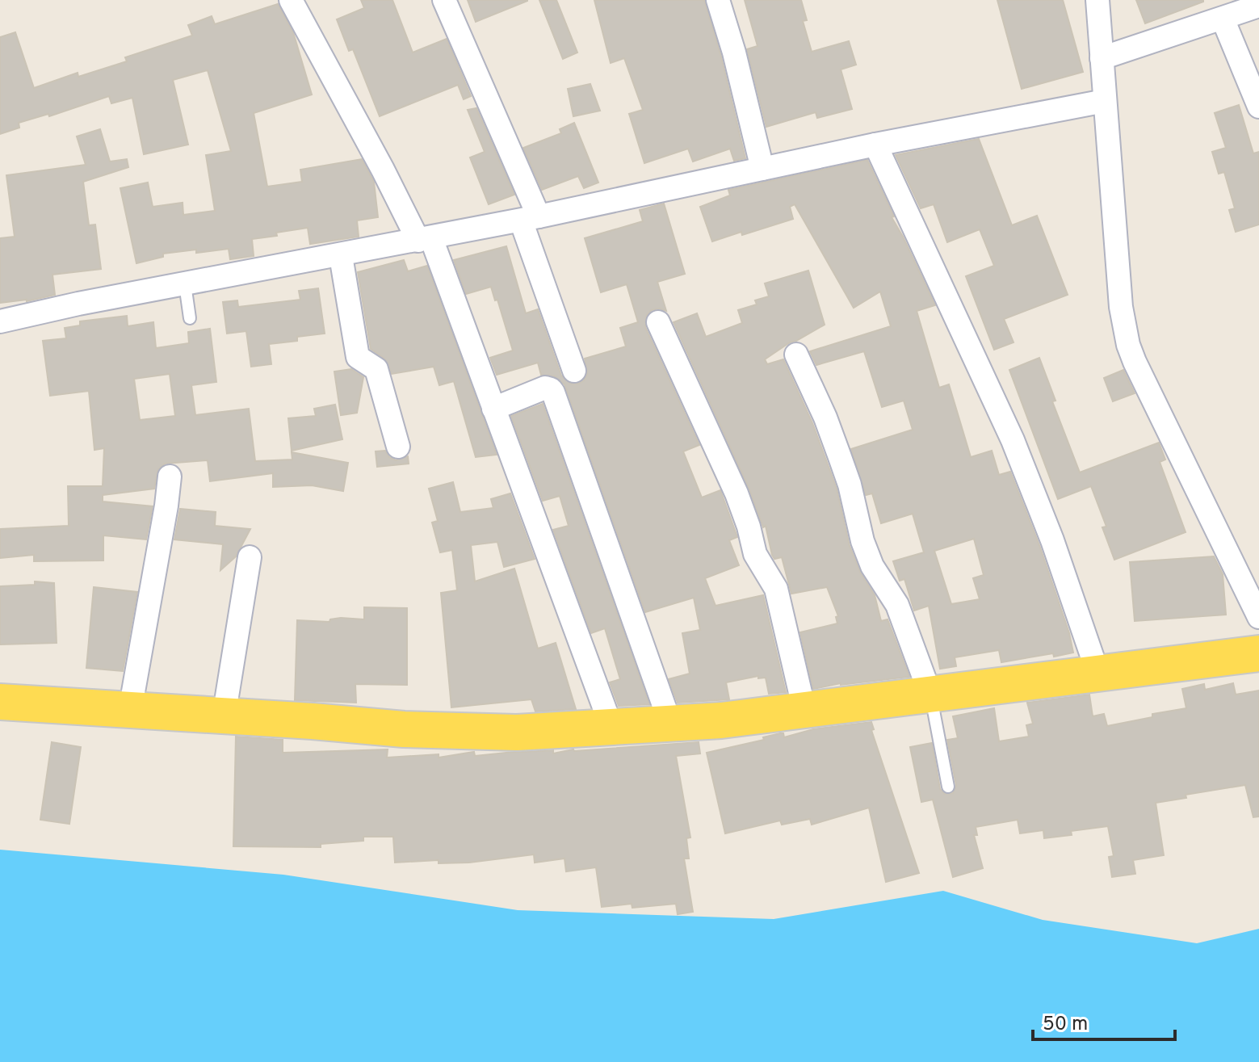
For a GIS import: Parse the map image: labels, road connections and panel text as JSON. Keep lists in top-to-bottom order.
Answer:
{
  "scale_bar": "50 m"
}
